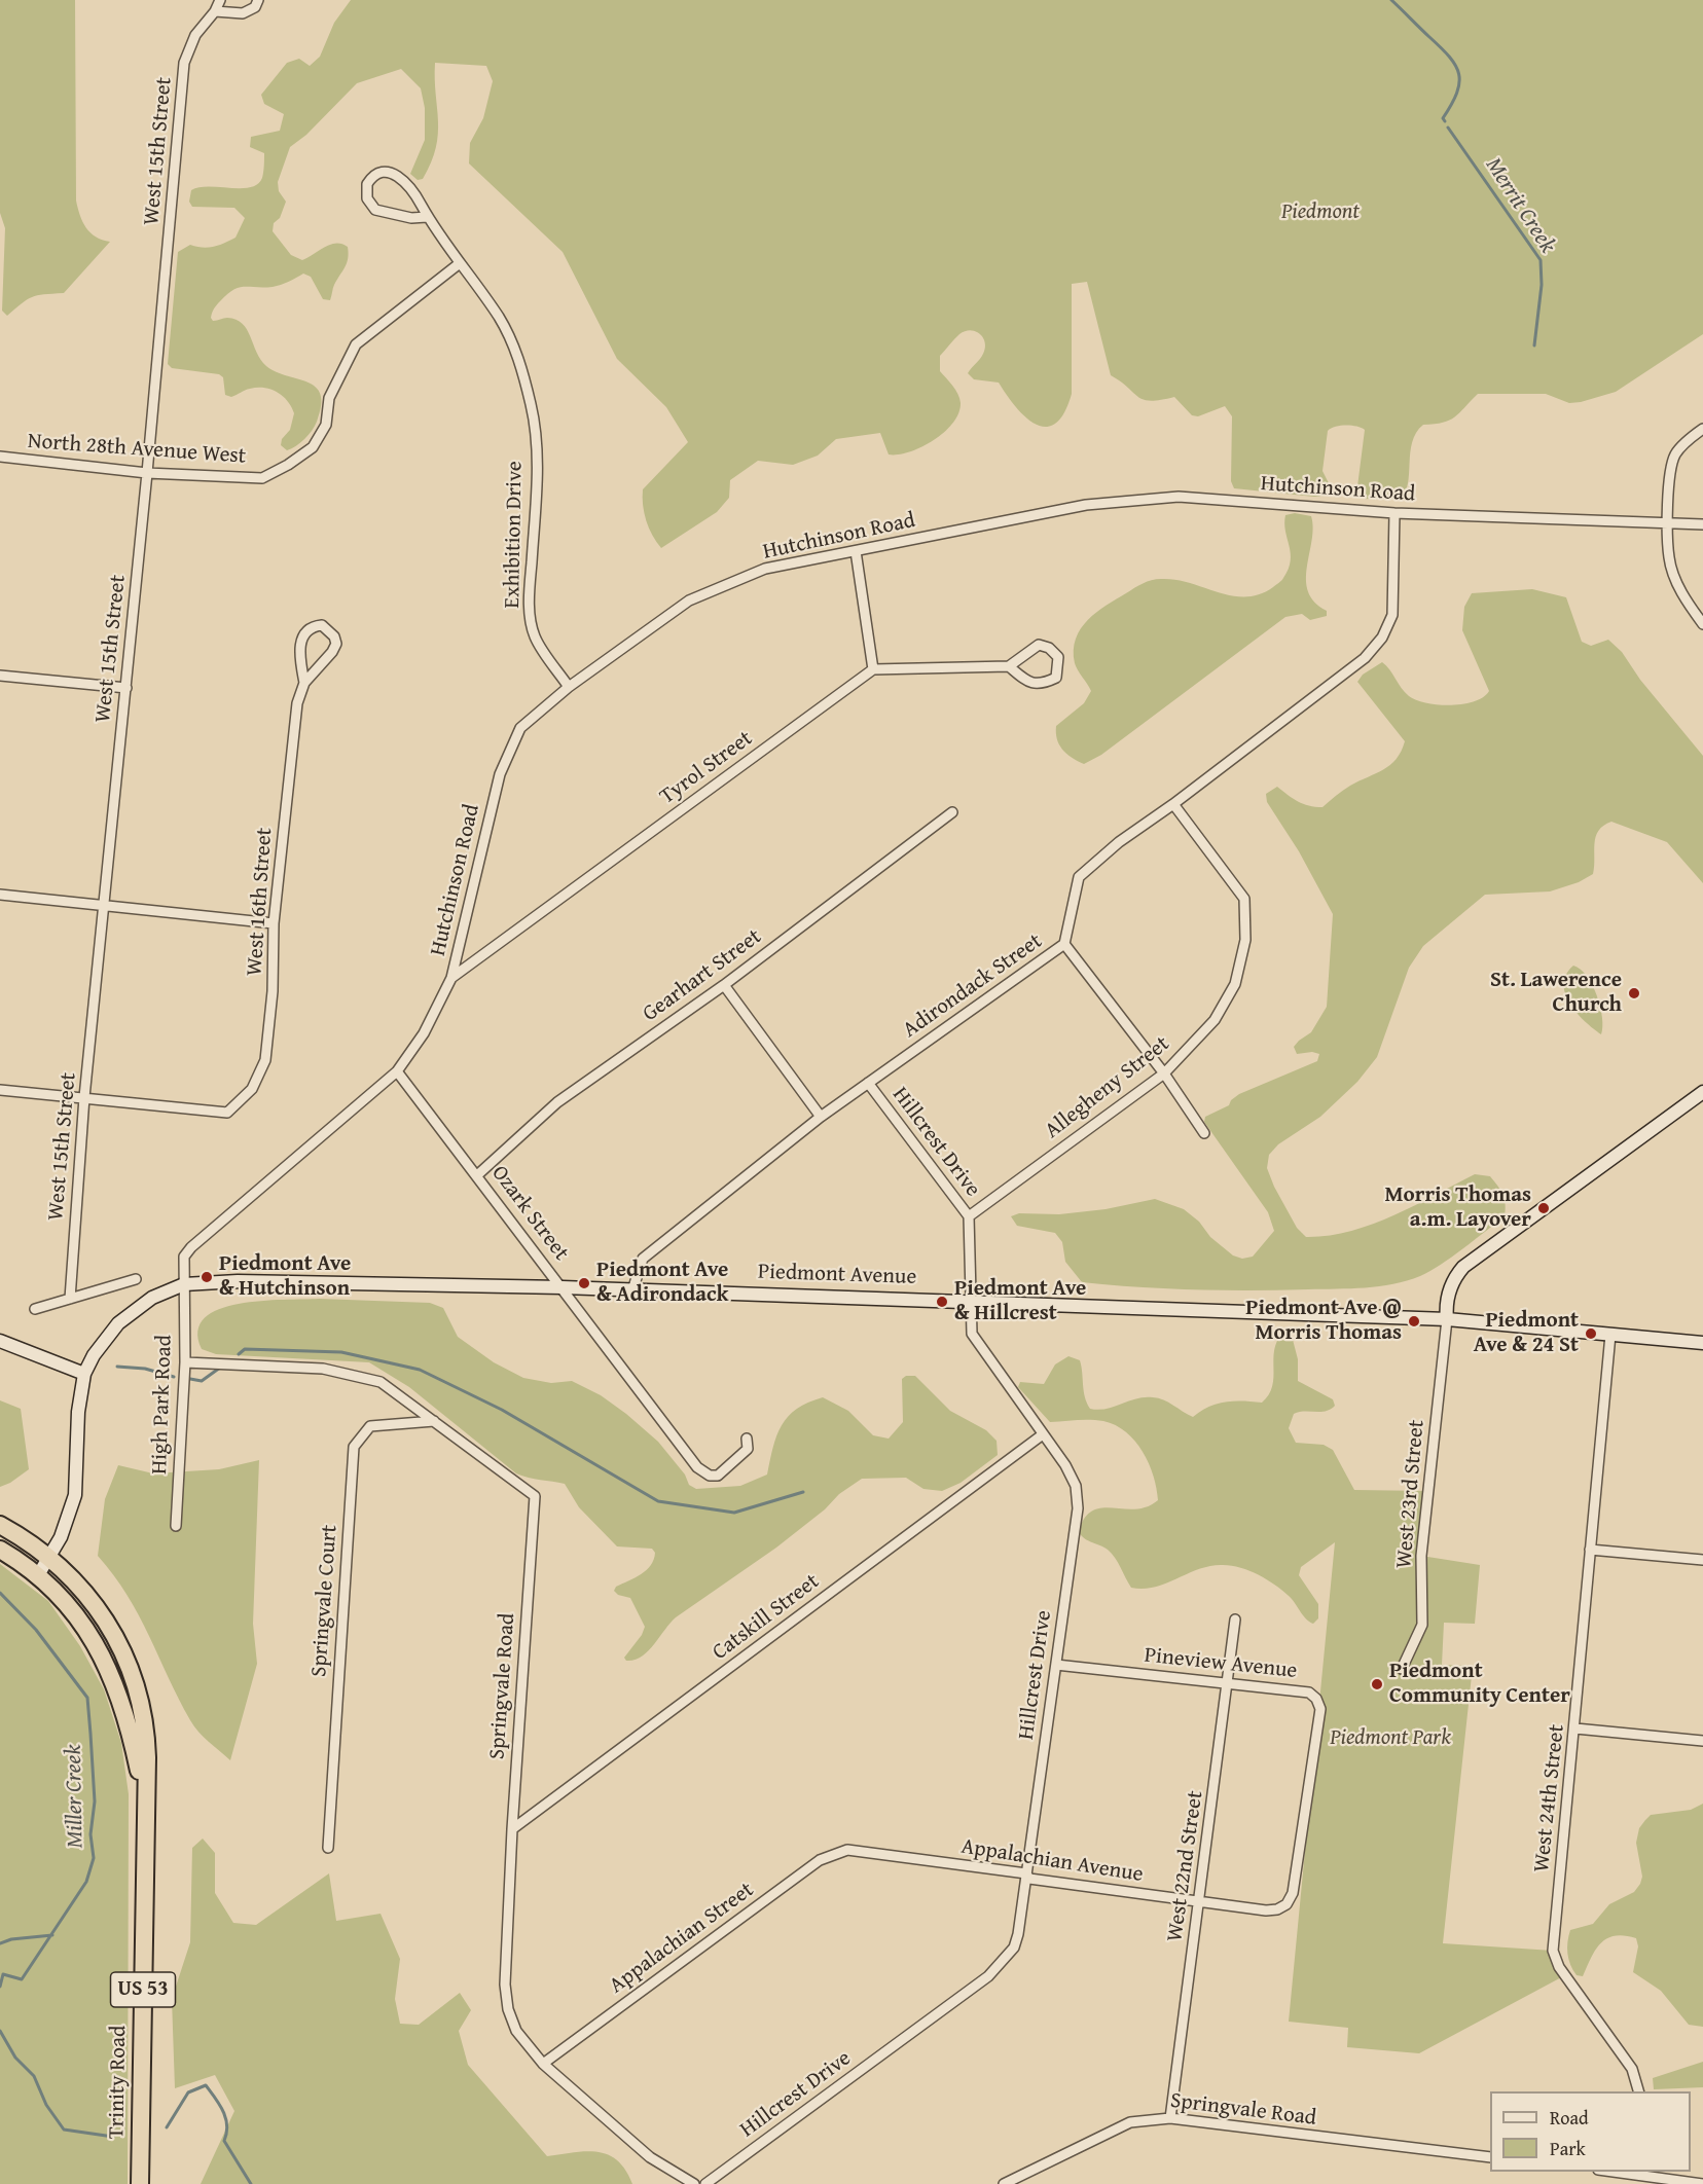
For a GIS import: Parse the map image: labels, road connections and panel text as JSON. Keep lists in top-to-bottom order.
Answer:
{
  "streets": {
    "highway": ["US 53", "Trinity Road"],
    "main road": ["Piedmont Avenue"],
    "street": [
      "West 15th Street",
      "North 28th Avenue West",
      "Hutchinson Road",
      "Exhibition Drive",
      "Tyrol Street",
      "West 16th Street",
      "Gearhart Street",
      "Adirondack Street",
      "Allegheny Street",
      "Hillcrest Drive",
      "Ozark Street",
      "High Park Road",
      "West 23rd Street",
      "Springvale Court",
      "Catskill Street",
      "Pineview Avenue",
      "Springvale Road",
      "West 24th Street",
      "Appalachian Avenue",
      "West 22nd Street",
      "Appalachian Street"
    ]
  },
  "crossings": [
    ["West 15th Street", "North 28th Avenue West"],
    ["West 15th Street", "West 16th Street"],
    ["North 28th Avenue West", "Exhibition Drive"],
    ["Hutchinson Road", "Exhibition Drive"],
    ["Hutchinson Road", "Tyrol Street"],
    ["Hutchinson Road", "Adirondack Street"],
    ["Hutchinson Road", "Ozark Street"],
    ["Hutchinson Road", "Piedmont Avenue"],
    ["Hutchinson Road", "High Park Road"],
    ["Gearhart Street", "Ozark Street"],
    ["Adirondack Street", "Allegheny Street"],
    ["Adirondack Street", "Hillcrest Drive"],
    ["Adirondack Street", "Piedmont Avenue"],
    ["Allegheny Street", "Hillcrest Drive"],
    ["Hillcrest Drive", "Piedmont Avenue"],
    ["Hillcrest Drive", "Catskill Street"],
    ["Hillcrest Drive", "Pineview Avenue"],
    ["Hillcrest Drive", "Appalachian Avenue"],
    ["Ozark Street", "Piedmont Avenue"],
    ["Piedmont Avenue", "High Park Road"],
    ["Piedmont Avenue", "West 23rd Street"],
    ["Piedmont Avenue", "West 24th Street"],
    ["Piedmont Avenue", "US 53"],
    ["Piedmont Avenue", "Trinity Road"],
    ["High Park Road", "Springvale Road"],
    ["Springvale Court", "Springvale Road"],
    ["Catskill Street", "Springvale Road"],
    ["Pineview Avenue", "Appalachian Avenue"],
    ["Pineview Avenue", "West 22nd Street"],
    ["Springvale Road", "West 22nd Street"],
    ["Springvale Road", "Appalachian Street"],
    ["Appalachian Avenue", "West 22nd Street"],
    ["Appalachian Avenue", "Appalachian Street"],
    ["US 53", "Trinity Road"]
  ],
  "water": ["Merrit Creek", "Miller Creek"],
  "parks": ["Piedmont", "Piedmont Park"],
  "places": [
    "St. Lawerence Church",
    "Morris Thomas a.m. Layover",
    "Piedmont Ave & Hutchinson",
    "Piedmont Ave & Adirondack",
    "Piedmont Ave & Hillcrest",
    "Piedmont Ave @ Morris Thomas",
    "Piedmont Ave & 24 St",
    "Piedmont Community Center"
  ],
  "legend": ["Road", "Park"]
}
